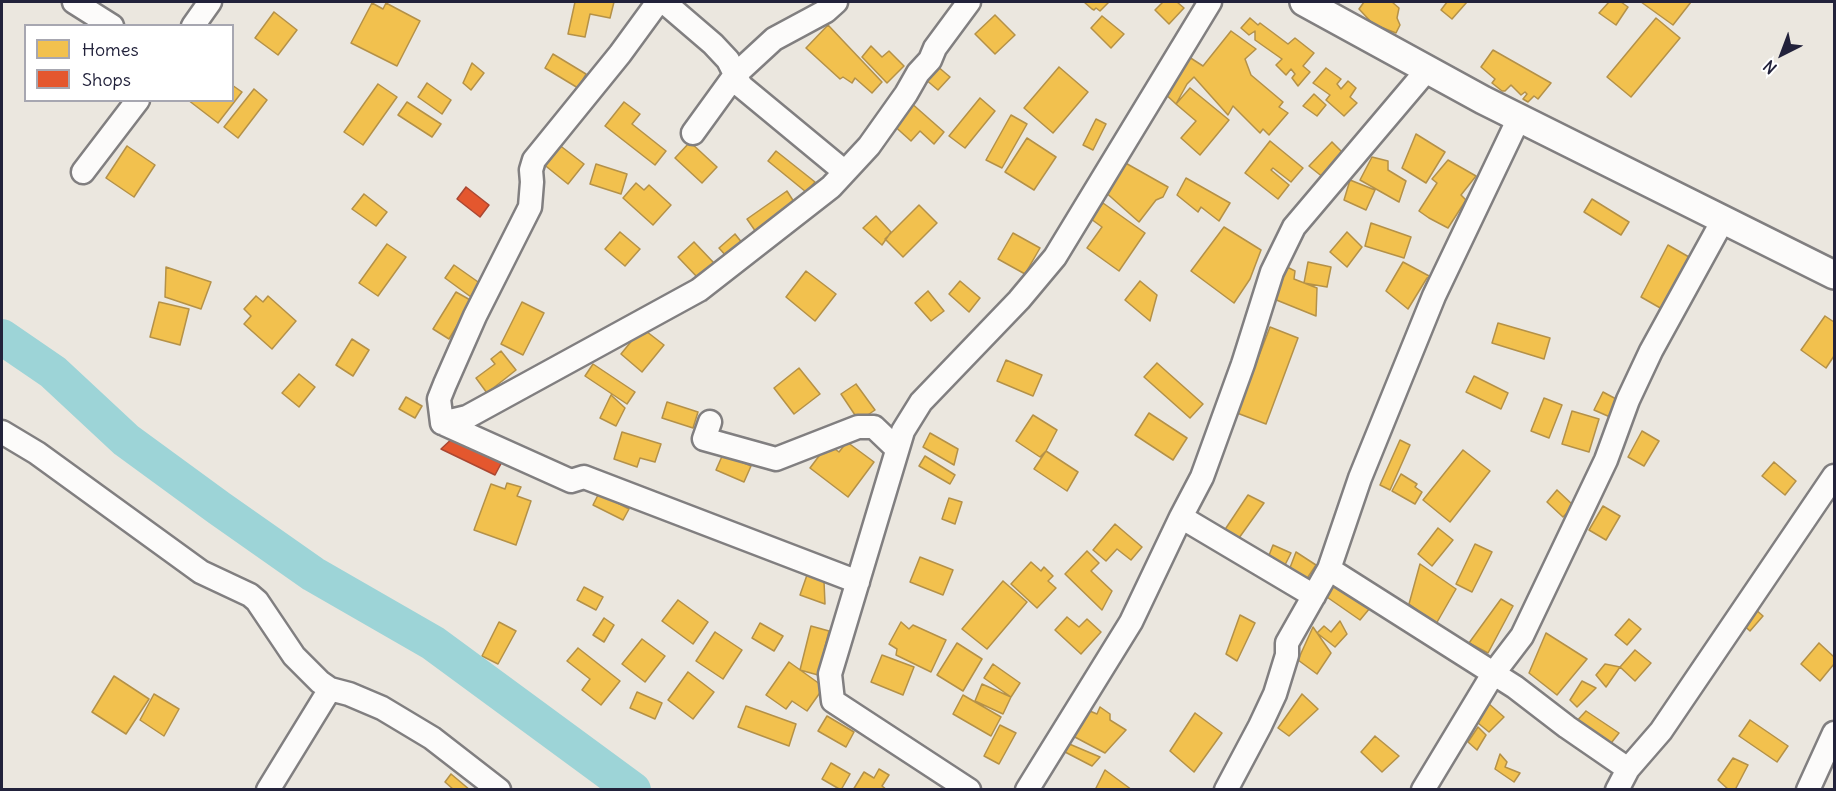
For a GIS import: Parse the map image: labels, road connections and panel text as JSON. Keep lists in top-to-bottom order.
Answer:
{
  "legend": ["Homes", "Shops"],
  "north": "bottom left"
}
